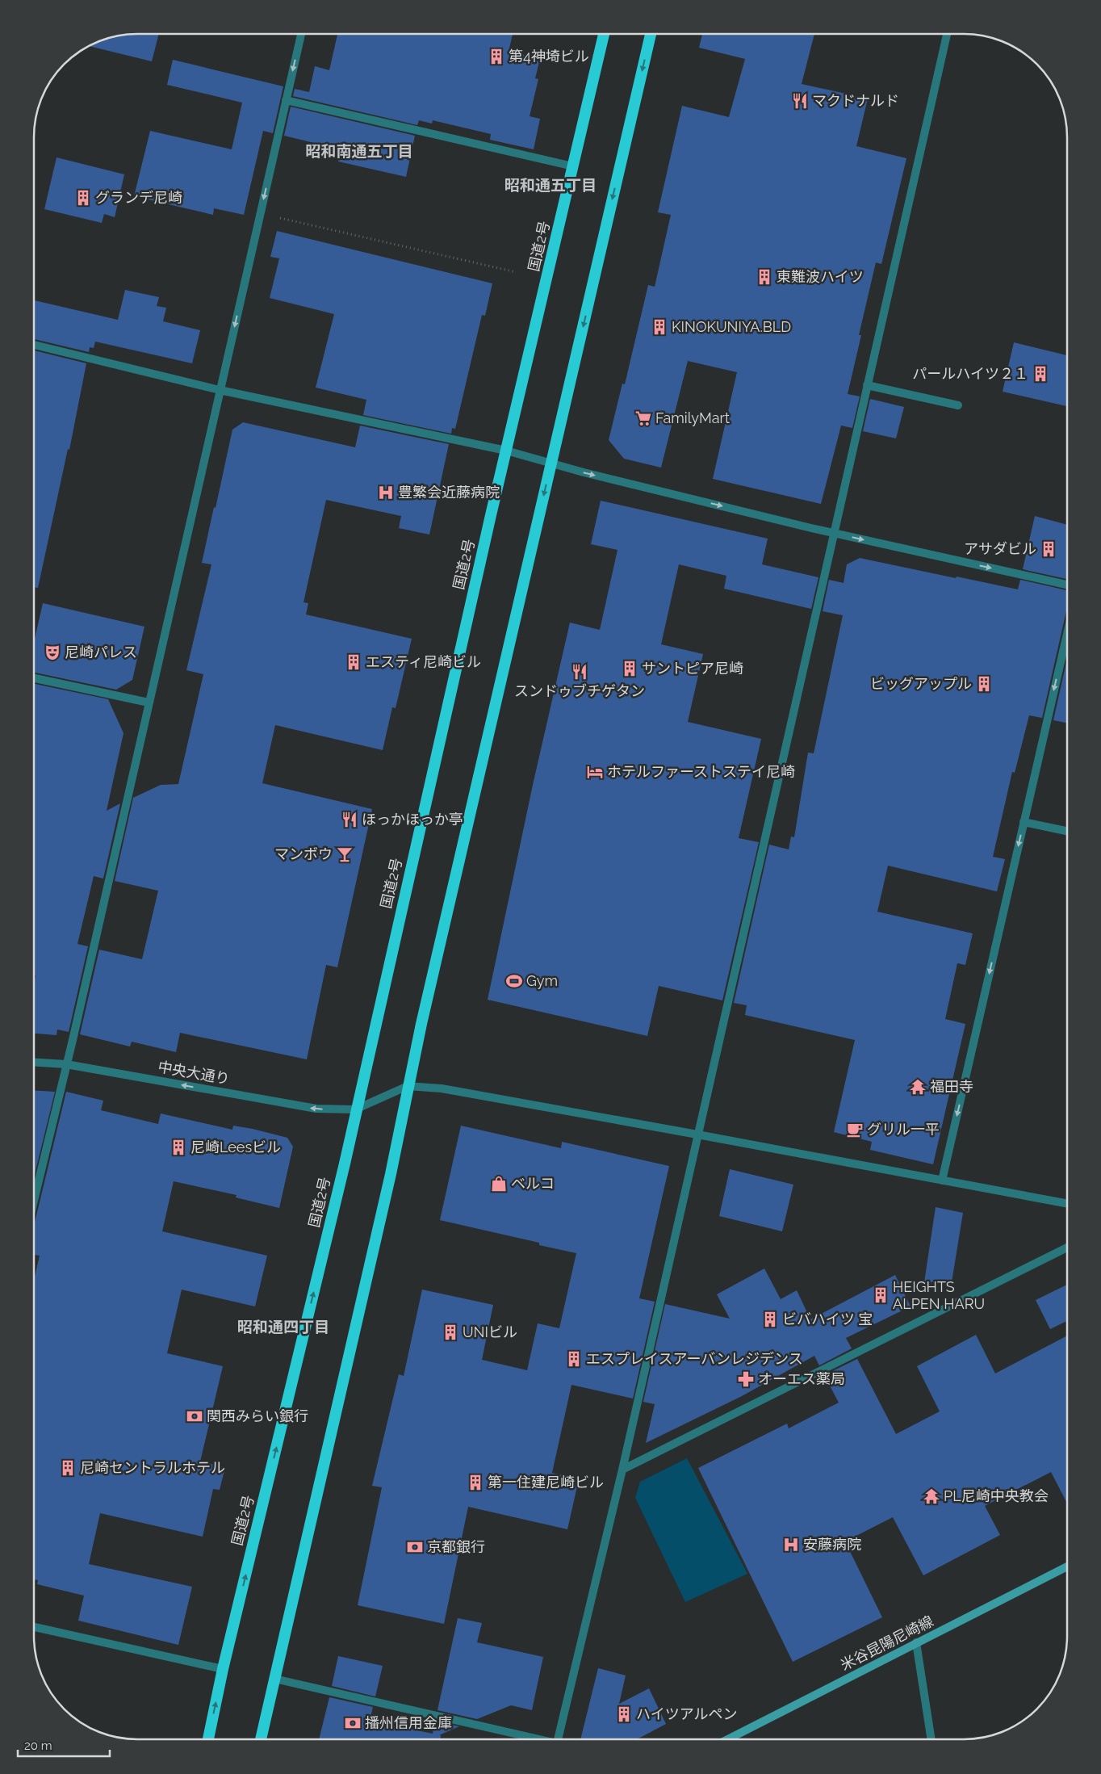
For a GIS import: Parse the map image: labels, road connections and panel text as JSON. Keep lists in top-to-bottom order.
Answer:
{
  "streets": {
    "highway": ["国道2号"],
    "main road": ["米谷昆陽尼崎線"],
    "street": ["中央大通り"]
  },
  "crossings": [
    ["国道2号", "中央大通り"]
  ],
  "one_way": ["中央大通り"],
  "districts": ["昭和南通五丁目", "昭和通五丁目", "昭和通四丁目"],
  "places": {
    "building": [
      "第4神埼ビル",
      "グランデ尼崎",
      "東難波ハイツ",
      "KINOKUNIYA.BLD",
      "パールハイツ２１",
      "アサダビル",
      "エスティ尼崎ビル",
      "サントピア尼崎",
      "ビッグアップル",
      "尼崎Leesビル",
      "HEIGHTS ALPEN HARU",
      "ビバハイツ 宝",
      "UNIビル",
      "エスプレイスアーバンレジデンス",
      "尼崎セントラルホテル",
      "第一住建尼崎ビル",
      "ハイツアルペン"
    ],
    "restaurant": ["マクドナルド", "スンドゥブチゲタン", "ほっかほっか亭"],
    "supermarket": ["FamilyMart"],
    "hospital": ["豊繁会近藤病院", "安藤病院"],
    "theatre": ["尼崎パレス"],
    "hotel": ["ホテルファーストステイ尼崎"],
    "bar": ["マンボウ"],
    "sports": ["Gym"],
    "temple": ["福田寺", "PL尼崎中央教会"],
    "cafe": ["グリル一平"],
    "shop": ["ベルコ"],
    "pharmacy": ["オーエス薬局"],
    "bank": ["関西みらい銀行", "京都銀行", "播州信用金庫"]
  },
  "scale_bar": "20 m"
}
